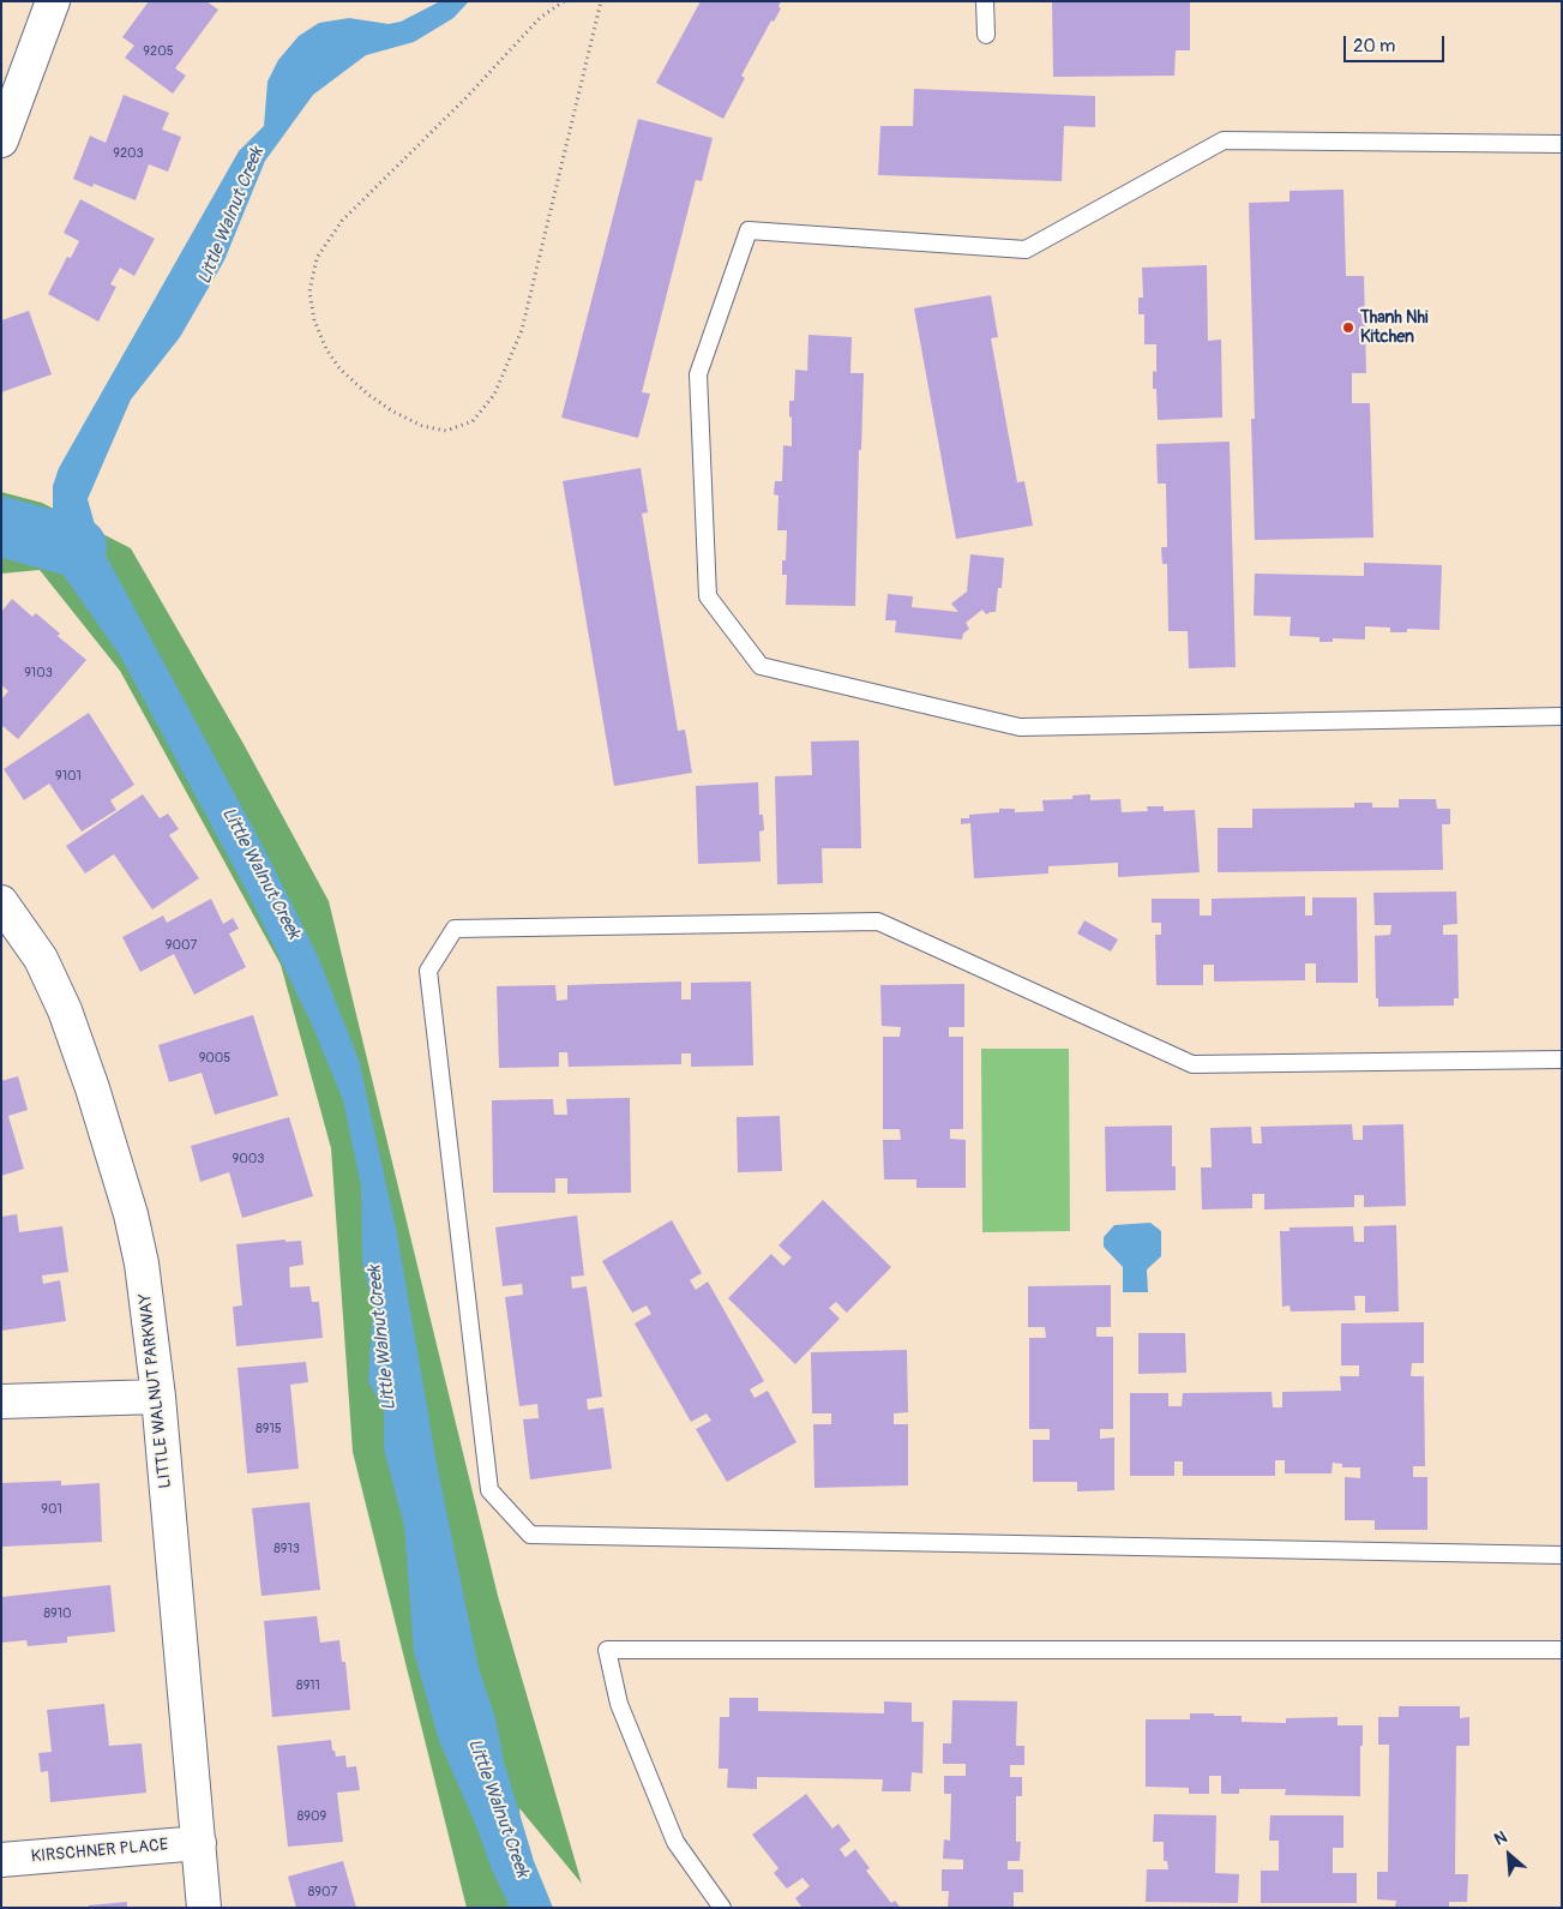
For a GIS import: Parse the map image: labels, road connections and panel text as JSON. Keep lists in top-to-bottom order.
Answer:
{
  "streets": {
    "street": ["LITTLE WALNUT PARKWAY", "KIRSCHNER PLACE"]
  },
  "crossings": [
    ["LITTLE WALNUT PARKWAY", "KIRSCHNER PLACE"]
  ],
  "water": ["Little Walnut Creek"],
  "places": ["Thanh Nhi Kitchen"],
  "house_numbers": [
    "9205",
    "9203",
    "9103",
    "9101",
    "9007",
    "9005",
    "9003",
    "8915",
    "901",
    "8913",
    "8910",
    "8911",
    "8909",
    "8907"
  ],
  "scale_bar": "20 m",
  "north": "top left"
}
